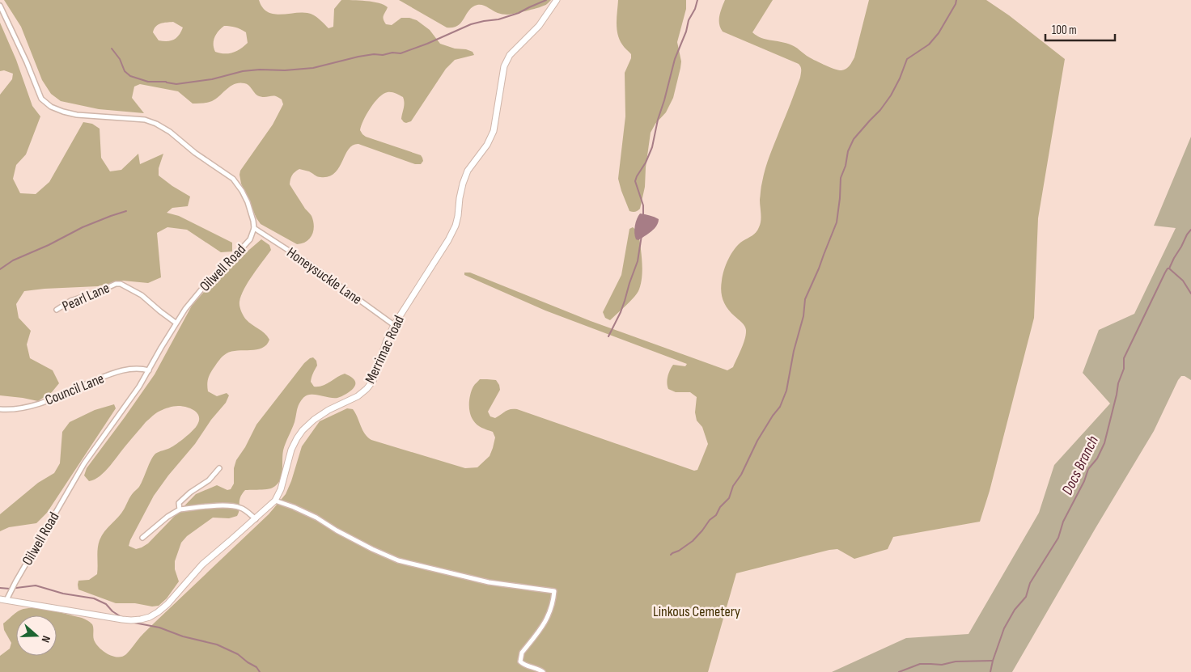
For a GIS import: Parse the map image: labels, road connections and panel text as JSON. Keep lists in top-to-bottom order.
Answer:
{
  "streets": {
    "street": [
      "Oilwell Road",
      "Honeysuckle Lane",
      "Pearl Lane",
      "Merrimac Road",
      "Council Lane"
    ]
  },
  "crossings": [
    ["Oilwell Road", "Honeysuckle Lane"],
    ["Oilwell Road", "Pearl Lane"],
    ["Oilwell Road", "Merrimac Road"],
    ["Oilwell Road", "Council Lane"],
    ["Honeysuckle Lane", "Merrimac Road"]
  ],
  "water": ["Docs Branch"],
  "parks": ["Linkous Cemetery"],
  "scale_bar": "100 m",
  "north": "right"
}
